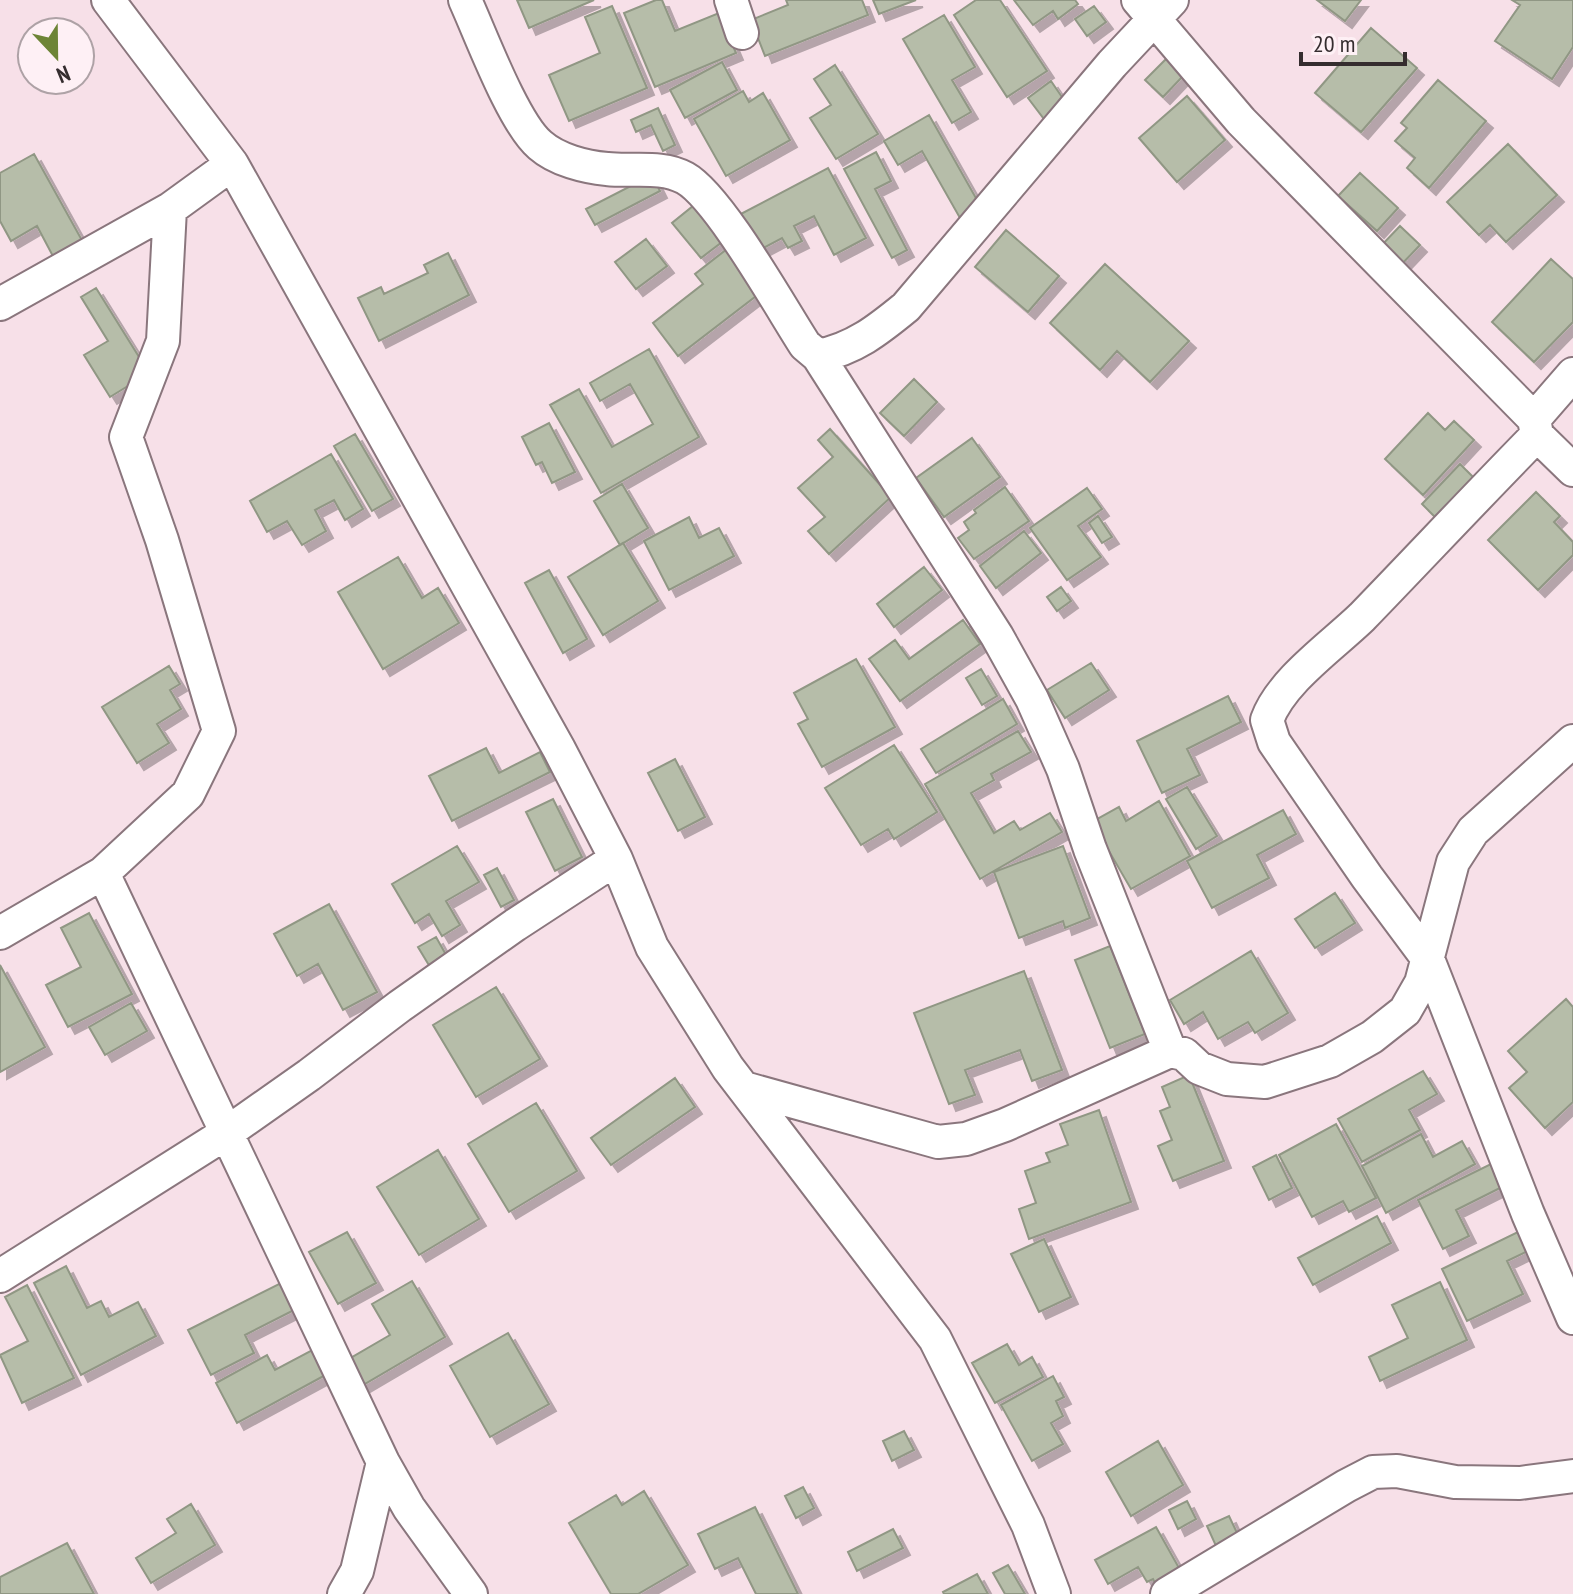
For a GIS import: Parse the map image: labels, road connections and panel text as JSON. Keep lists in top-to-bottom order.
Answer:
{
  "scale_bar": "20 m",
  "north": "bottom"
}
